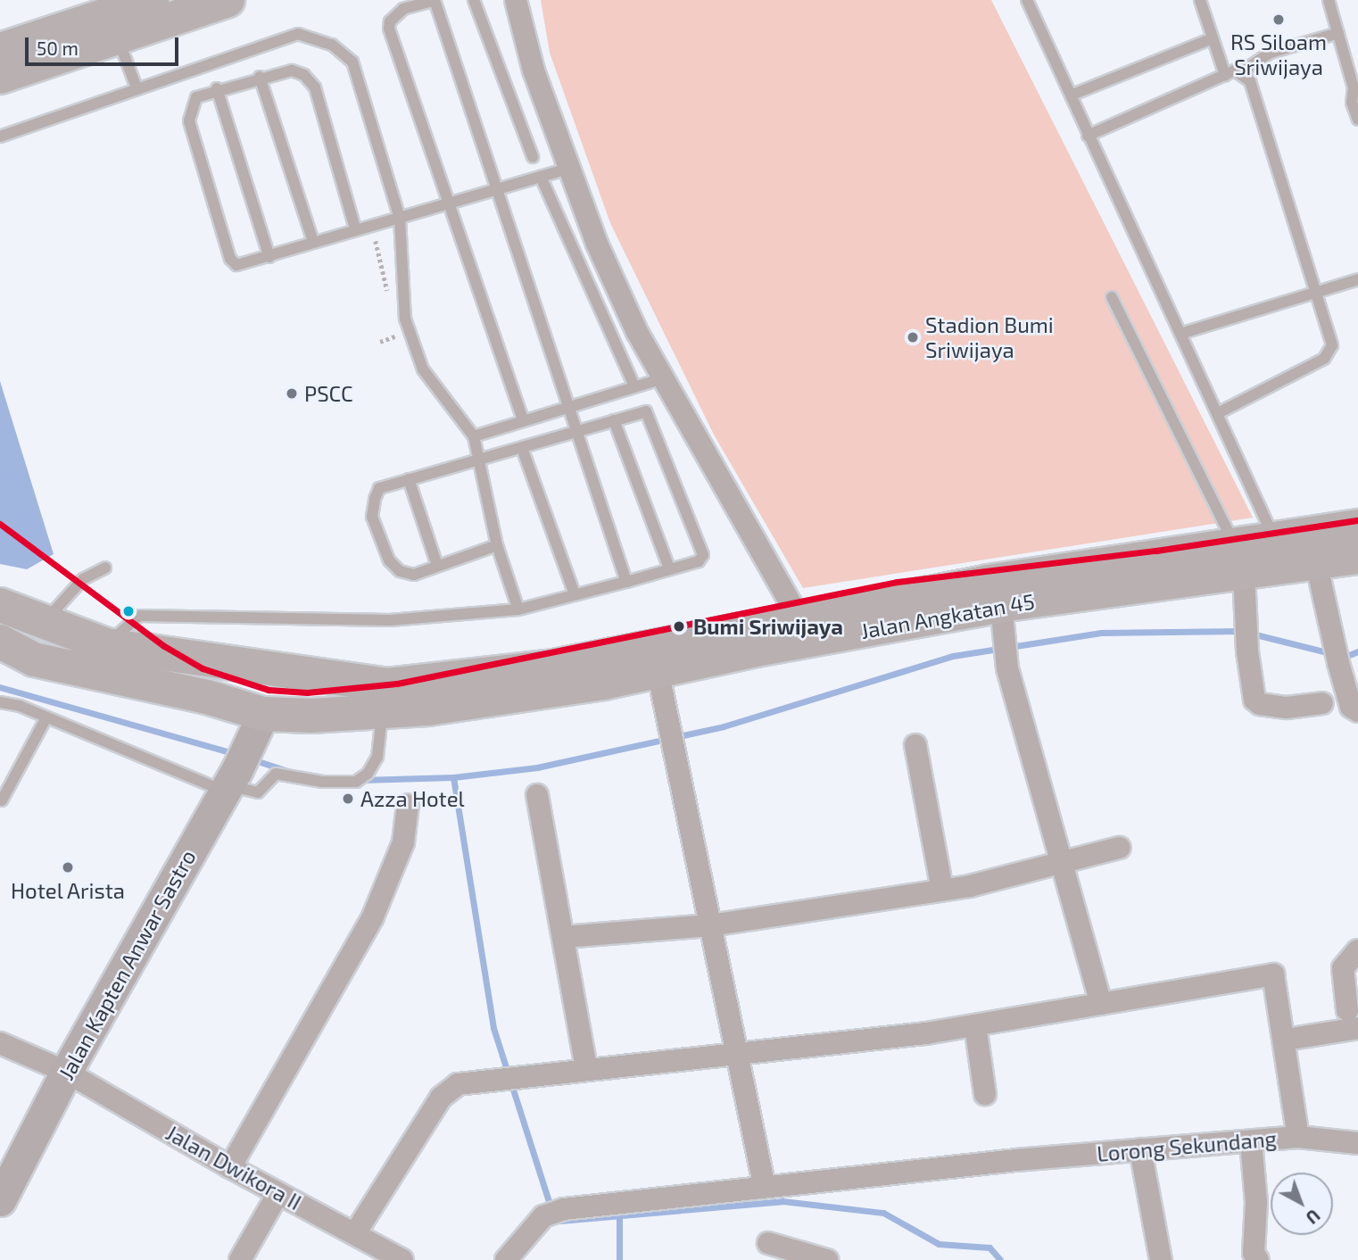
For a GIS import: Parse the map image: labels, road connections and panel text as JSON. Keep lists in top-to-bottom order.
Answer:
{
  "streets": {
    "main road": ["Jalan Angkatan 45"],
    "street": ["Jalan Kapten Anwar Sastro", "Lorong Sekundang", "Jalan Dwikora II"]
  },
  "crossings": [
    ["Jalan Angkatan 45", "Jalan Kapten Anwar Sastro"],
    ["Jalan Kapten Anwar Sastro", "Jalan Dwikora II"]
  ],
  "places": [
    "RS Siloam Sriwijaya",
    "Stadion Bumi Sriwijaya",
    "PSCC",
    "Bumi Sriwijaya",
    "Azza Hotel",
    "Hotel Arista"
  ],
  "scale_bar": "50 m",
  "north": "bottom right"
}
